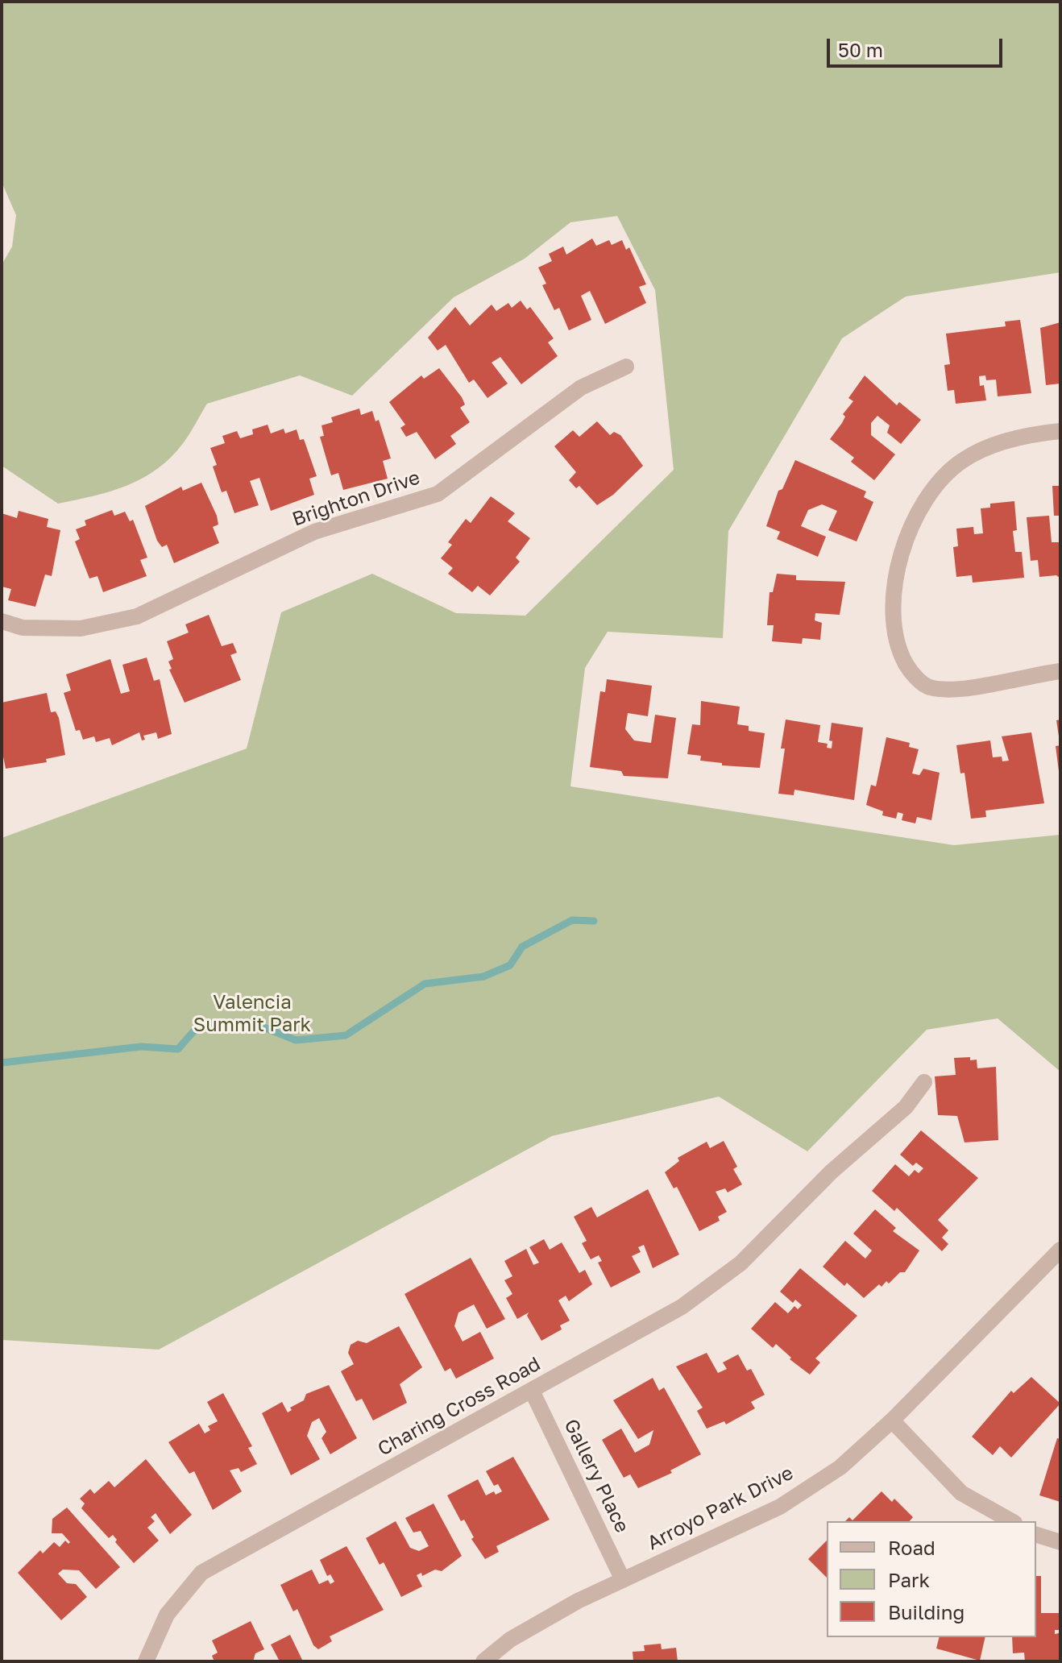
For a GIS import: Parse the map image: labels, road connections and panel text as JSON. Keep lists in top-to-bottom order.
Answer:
{
  "streets": {
    "street": [
      "Brighton Drive",
      "Charing Cross Road",
      "Gallery Place",
      "Arroyo Park Drive"
    ]
  },
  "crossings": [
    ["Charing Cross Road", "Gallery Place"],
    ["Gallery Place", "Arroyo Park Drive"]
  ],
  "parks": ["Valencia Summit Park"],
  "legend": ["Road", "Park", "Building"],
  "scale_bar": "50 m"
}
